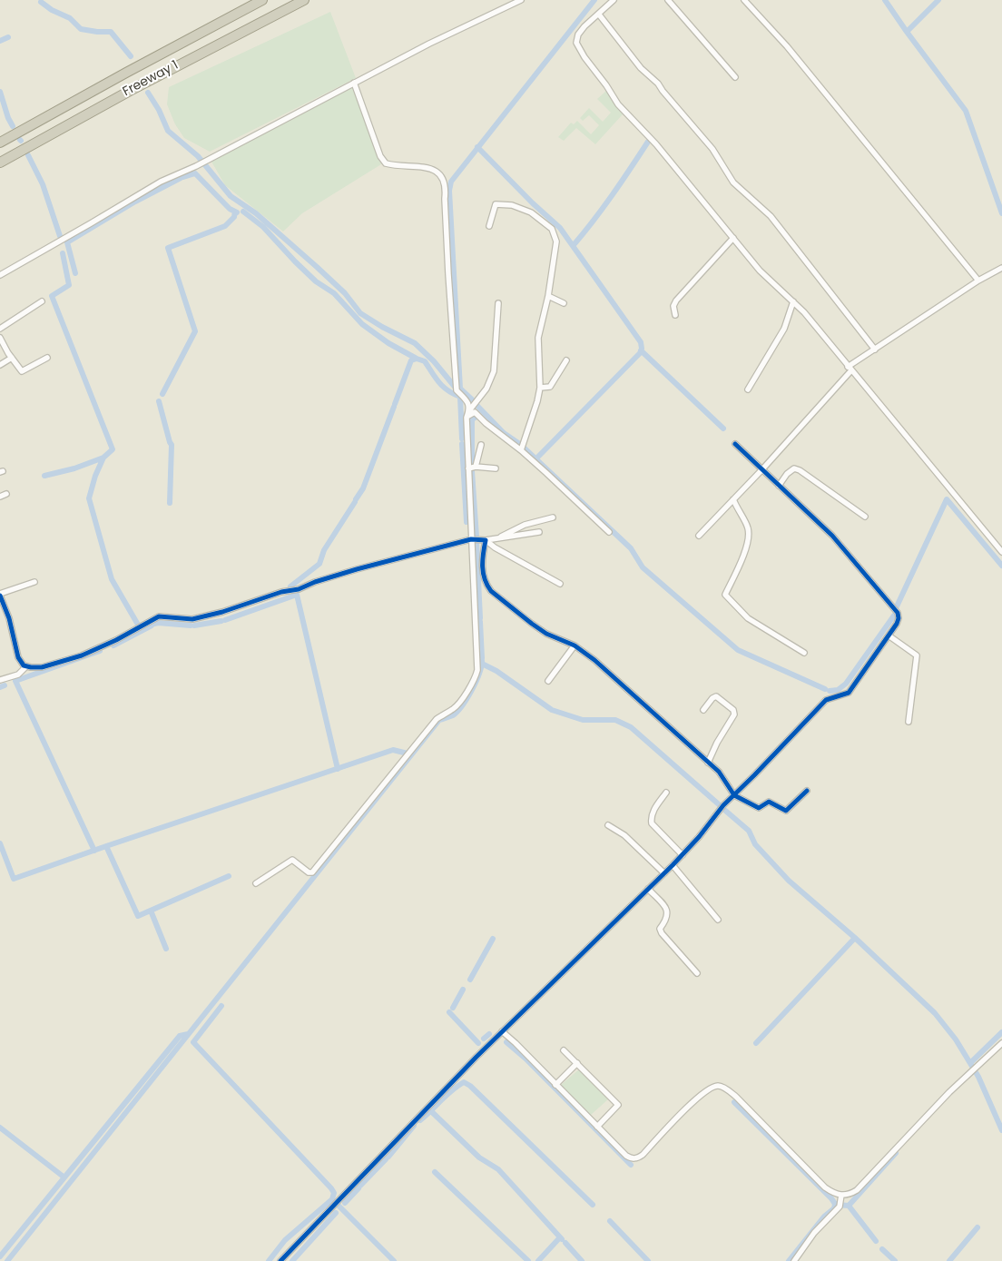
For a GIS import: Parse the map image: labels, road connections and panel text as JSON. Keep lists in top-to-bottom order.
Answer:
{
  "streets": {
    "highway": ["Freeway 1"]
  }
}
